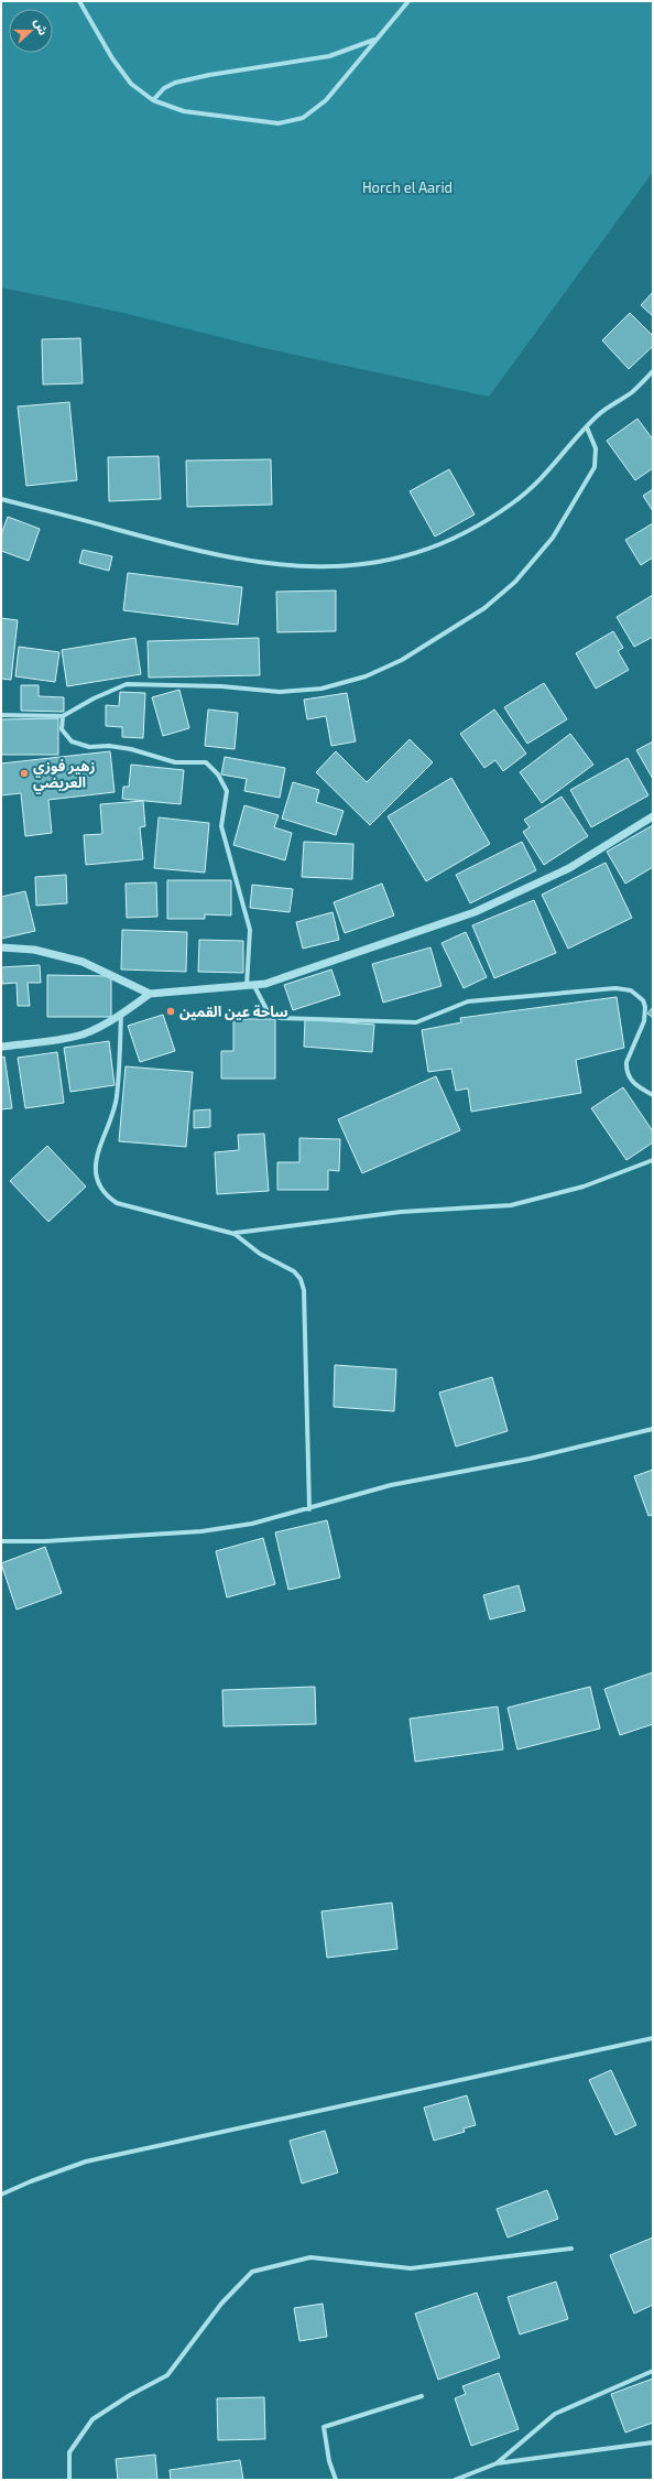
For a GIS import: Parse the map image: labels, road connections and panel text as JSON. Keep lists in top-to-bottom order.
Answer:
{
  "parks": ["Horch el Aarid"],
  "places": ["زهير فوزي العريضي", "ساحة عين القمين"],
  "north": "right"
}
